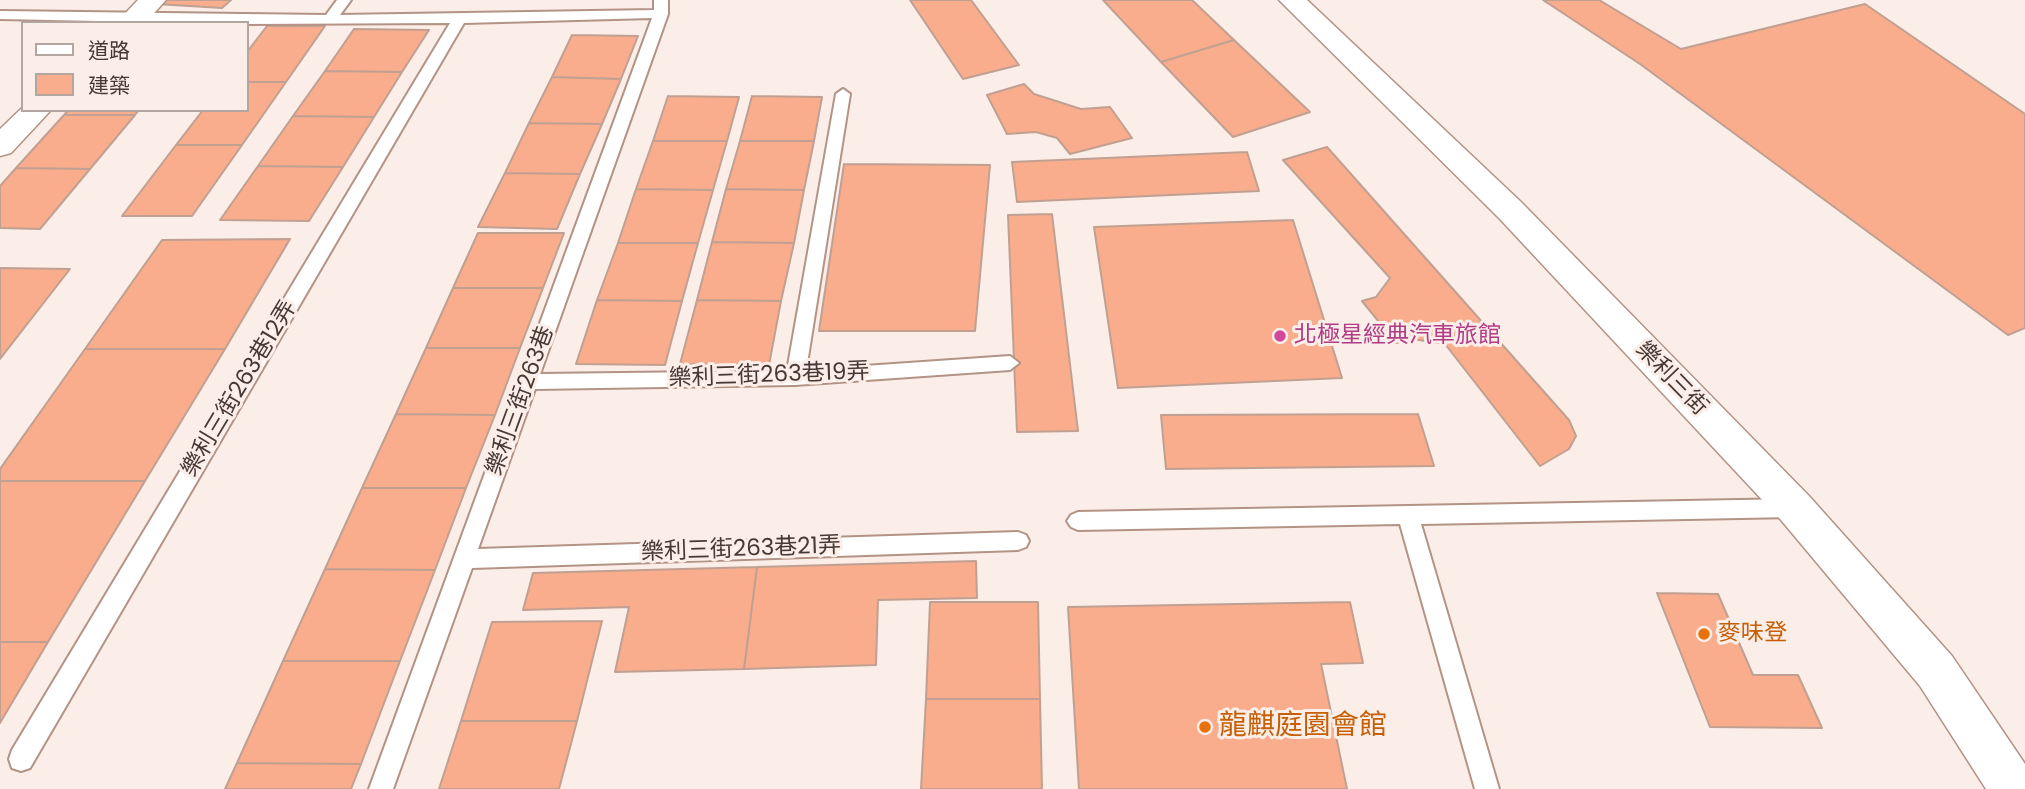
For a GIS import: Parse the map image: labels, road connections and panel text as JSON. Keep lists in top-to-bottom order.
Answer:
{
  "streets": {
    "street": ["樂利三街"],
    "lane": [
      "樂利三街263巷19弄",
      "樂利三街263巷12弄",
      "樂利三街263巷",
      "樂利三街263巷21弄"
    ]
  },
  "crossings": [
    ["樂利三街263巷19弄", "樂利三街263巷"],
    ["樂利三街263巷", "樂利三街263巷21弄"]
  ],
  "places": ["北極星經典汽車旅館", "麥味登", "龍麒庭園會館"],
  "legend": ["道路", "建築"]
}
